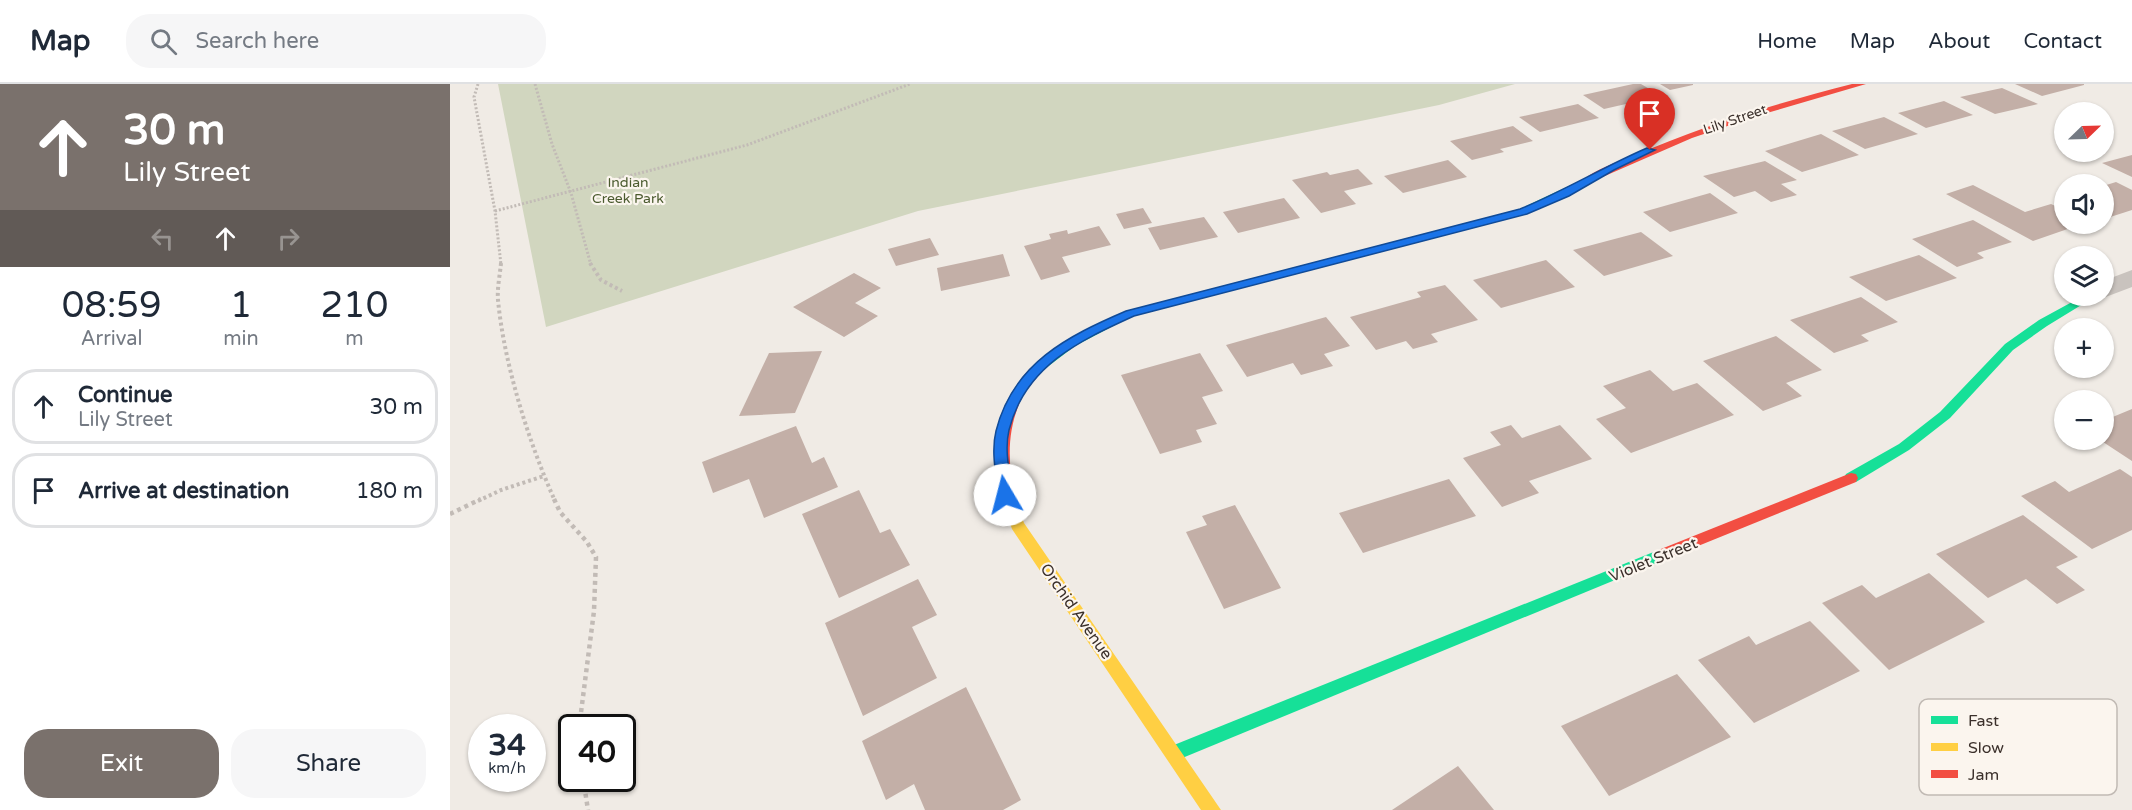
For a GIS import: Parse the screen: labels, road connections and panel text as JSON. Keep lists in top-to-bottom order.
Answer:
{
  "streets": {
    "street": ["Lily Street", "Violet Street", "Orchid Avenue"]
  },
  "crossings": [
    ["Lily Street", "Orchid Avenue"],
    ["Violet Street", "Orchid Avenue"]
  ],
  "parks": ["Indian Creek Park"],
  "legend": ["Fast", "Slow", "Jam"],
  "north": "top right",
  "page": {
    "header": "Map",
    "search": "Search here",
    "nav": [
      "Home",
      "Map",
      "About",
      "Contact"
    ],
    "turn": ["30 m", "Lily Street"],
    "map_buttons": ["+", "−"],
    "eta": [
      "08:59",
      "Arrival",
      "1",
      "min",
      "210",
      "m"
    ],
    "list": [
      {
        "name": "Continue",
        "note": "Lily Street",
        "value": "30 m"
      },
      {
        "name": "Arrive at destination",
        "value": "180 m"
      }
    ],
    "speed": "34 km/h",
    "limit": "40",
    "buttons": ["Exit", "Share"]
  }
}
